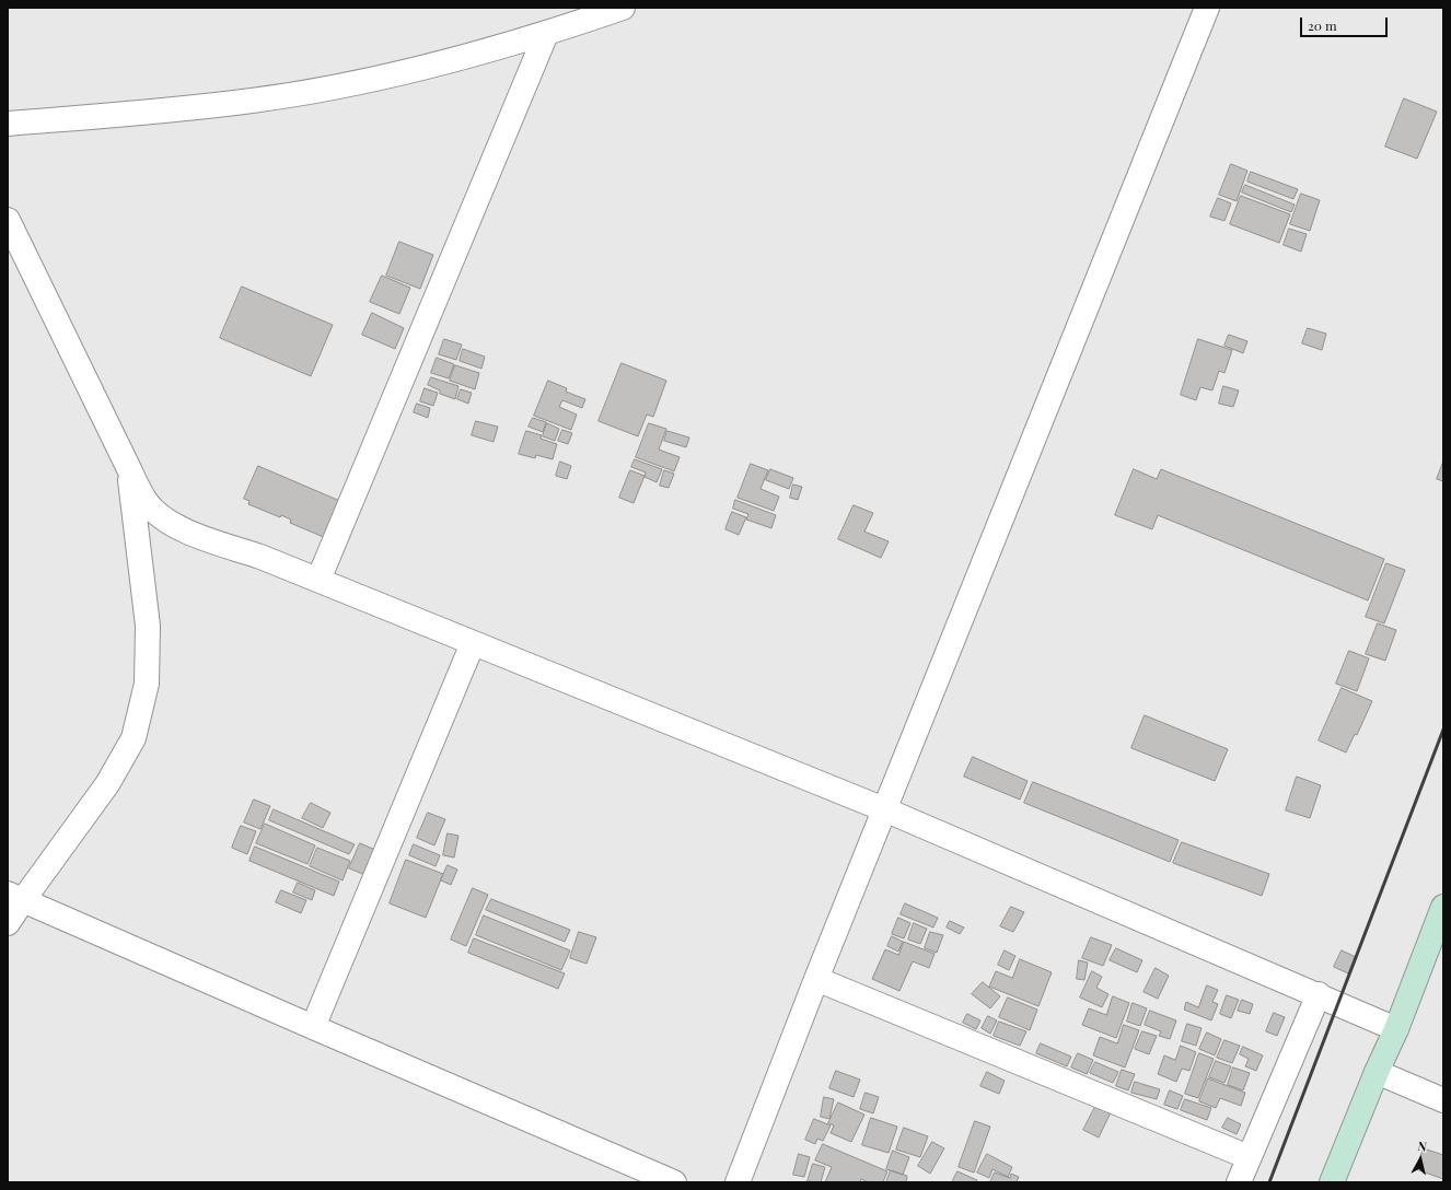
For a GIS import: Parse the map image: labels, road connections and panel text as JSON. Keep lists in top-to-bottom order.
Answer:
{
  "scale_bar": "20 m",
  "north": "top"
}
